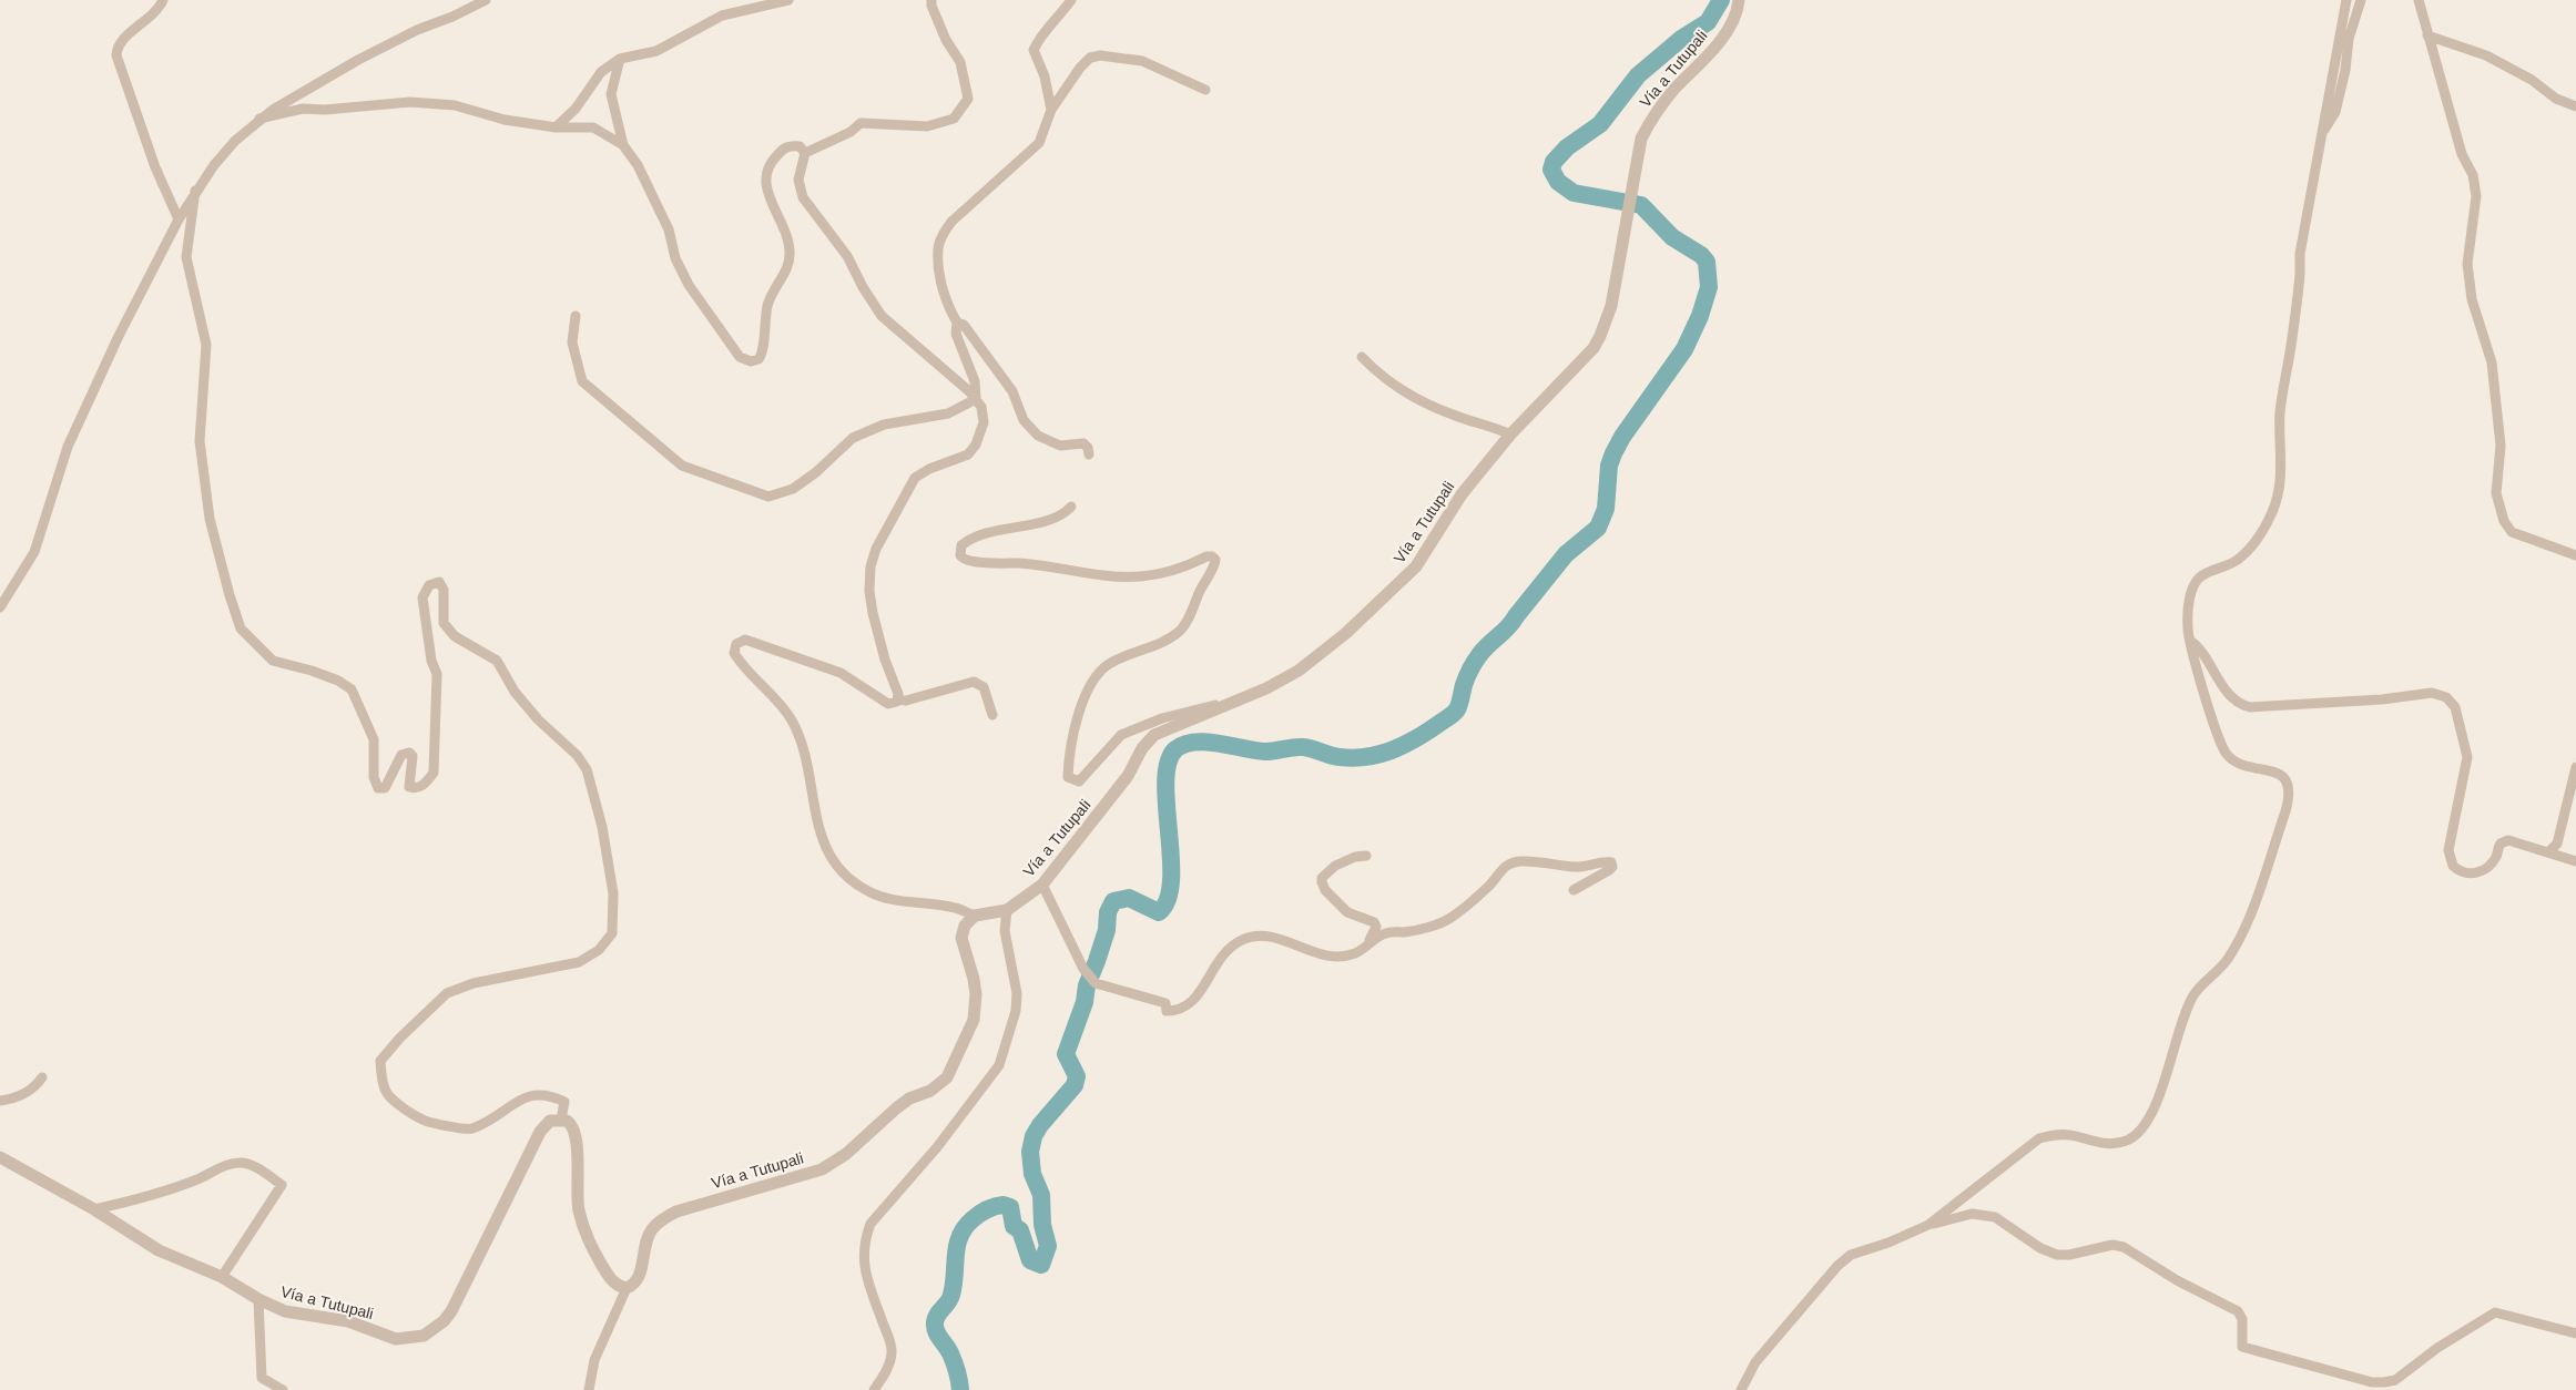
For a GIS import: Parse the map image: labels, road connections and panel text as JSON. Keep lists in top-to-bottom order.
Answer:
{
  "streets": {
    "street": ["Vía a Tutupali"]
  }
}
